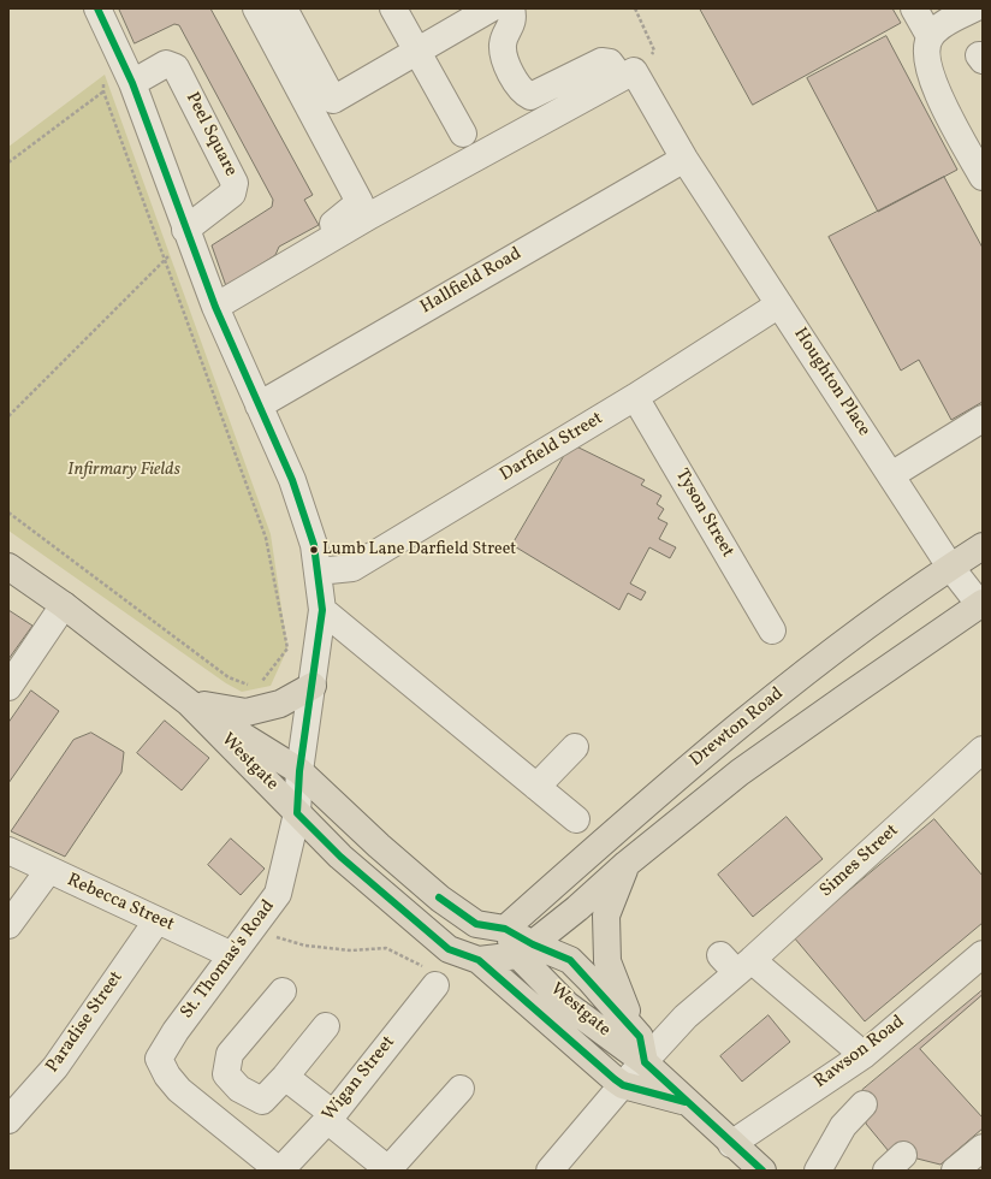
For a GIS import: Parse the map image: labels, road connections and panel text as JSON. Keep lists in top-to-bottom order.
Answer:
{
  "streets": {
    "main road": ["Drewton Road", "Westgate"],
    "street": [
      "Peel Square",
      "Hallfield Road",
      "Houghton Place",
      "Darfield Street",
      "Tyson Street",
      "Simes Street",
      "Rebecca Street",
      "St. Thomas's Road",
      "Paradise Street",
      "Rawson Road",
      "Wigan Street"
    ]
  },
  "crossings": [
    ["Peel Square", "St. Thomas's Road"],
    ["Hallfield Road", "Houghton Place"],
    ["Hallfield Road", "St. Thomas's Road"],
    ["Houghton Place", "Darfield Street"],
    ["Houghton Place", "Drewton Road"],
    ["Darfield Street", "Tyson Street"],
    ["Darfield Street", "St. Thomas's Road"],
    ["Drewton Road", "Westgate"],
    ["Westgate", "Simes Street"],
    ["Westgate", "St. Thomas's Road"],
    ["Westgate", "Rawson Road"],
    ["Rebecca Street", "St. Thomas's Road"],
    ["Rebecca Street", "Paradise Street"],
    ["St. Thomas's Road", "Wigan Street"]
  ],
  "parks": ["Infirmary Fields"],
  "places": ["Lumb Lane Darfield Street"]
}
